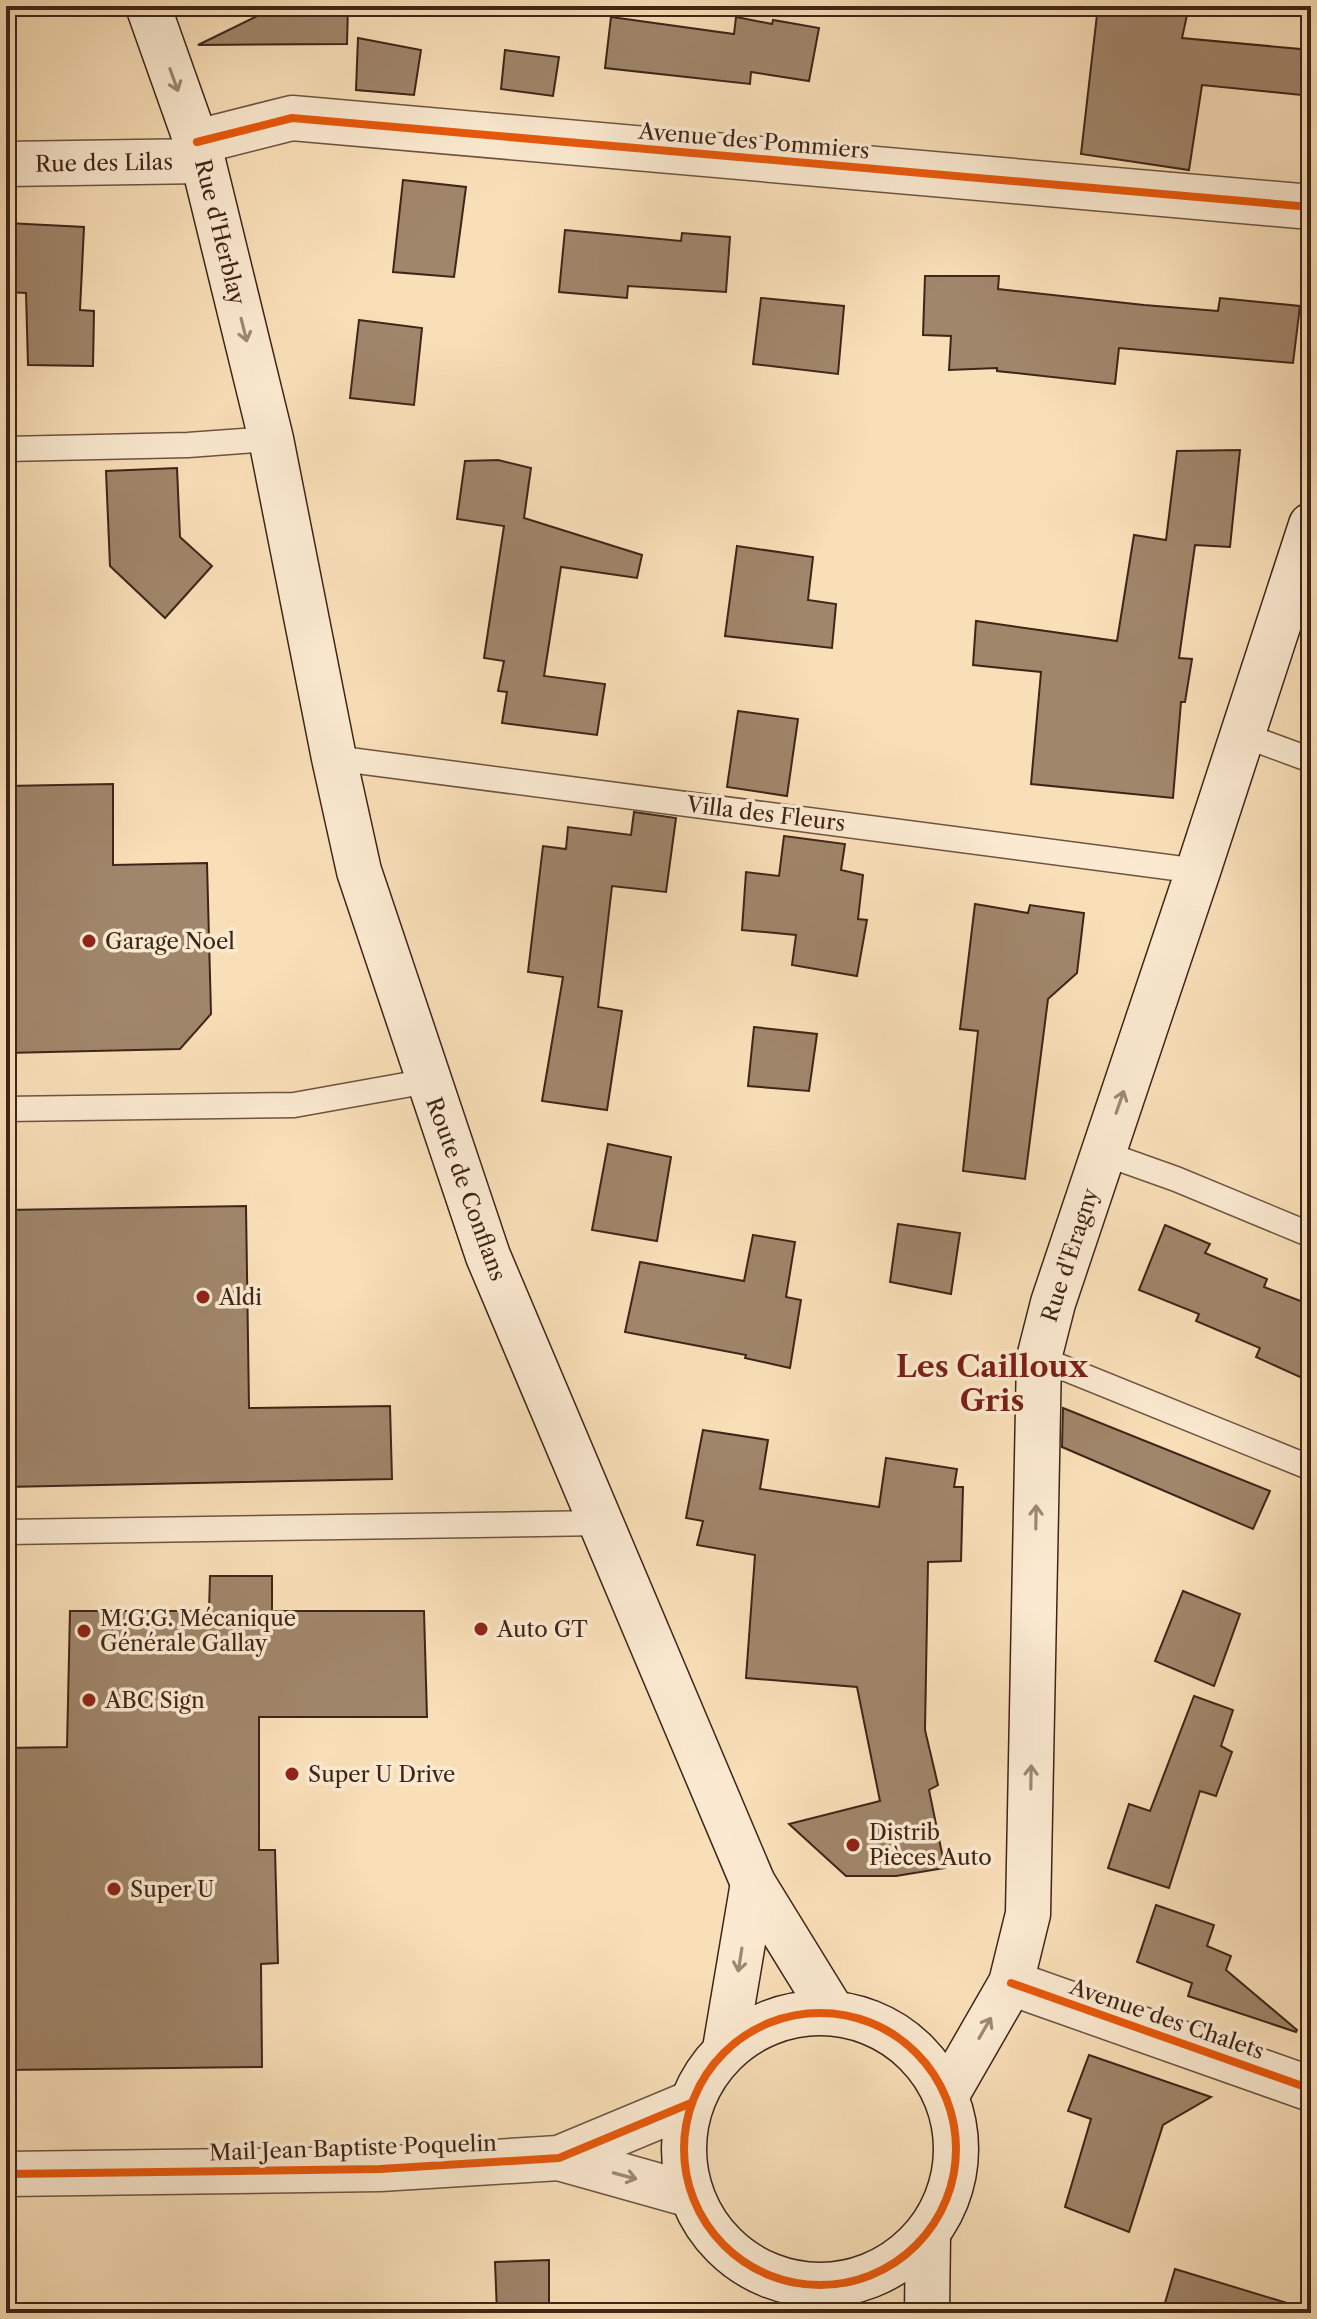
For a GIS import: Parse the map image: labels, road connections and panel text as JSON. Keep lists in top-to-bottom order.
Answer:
{
  "streets": {
    "main road": [
      "Avenue des Pommiers",
      "Rue des Lilas",
      "Rue d'Herblay",
      "Route de Conflans",
      "Rue d'Eragny",
      "Avenue des Chalets",
      "Mail Jean Baptiste Poquelin"
    ],
    "lane": ["Villa des Fleurs"]
  },
  "crossings": [
    ["Avenue des Pommiers", "Rue des Lilas"],
    ["Avenue des Pommiers", "Rue d'Herblay"],
    ["Rue des Lilas", "Rue d'Herblay"],
    ["Rue d'Herblay", "Route de Conflans"],
    ["Villa des Fleurs", "Route de Conflans"],
    ["Villa des Fleurs", "Rue d'Eragny"],
    ["Route de Conflans", "Rue d'Eragny"],
    ["Route de Conflans", "Mail Jean Baptiste Poquelin"],
    ["Rue d'Eragny", "Avenue des Chalets"],
    ["Rue d'Eragny", "Mail Jean Baptiste Poquelin"]
  ],
  "one_way": ["Rue d'Herblay", "Rue d'Eragny"],
  "districts": ["Les Cailloux Gris"],
  "places": [
    "Garage Noel",
    "Aldi",
    "Auto GT",
    "M.G.G. Mécanique Générale Gallay",
    "ABC Sign",
    "Super U Drive",
    "Distrib Pièces Auto",
    "Super U"
  ]
}
